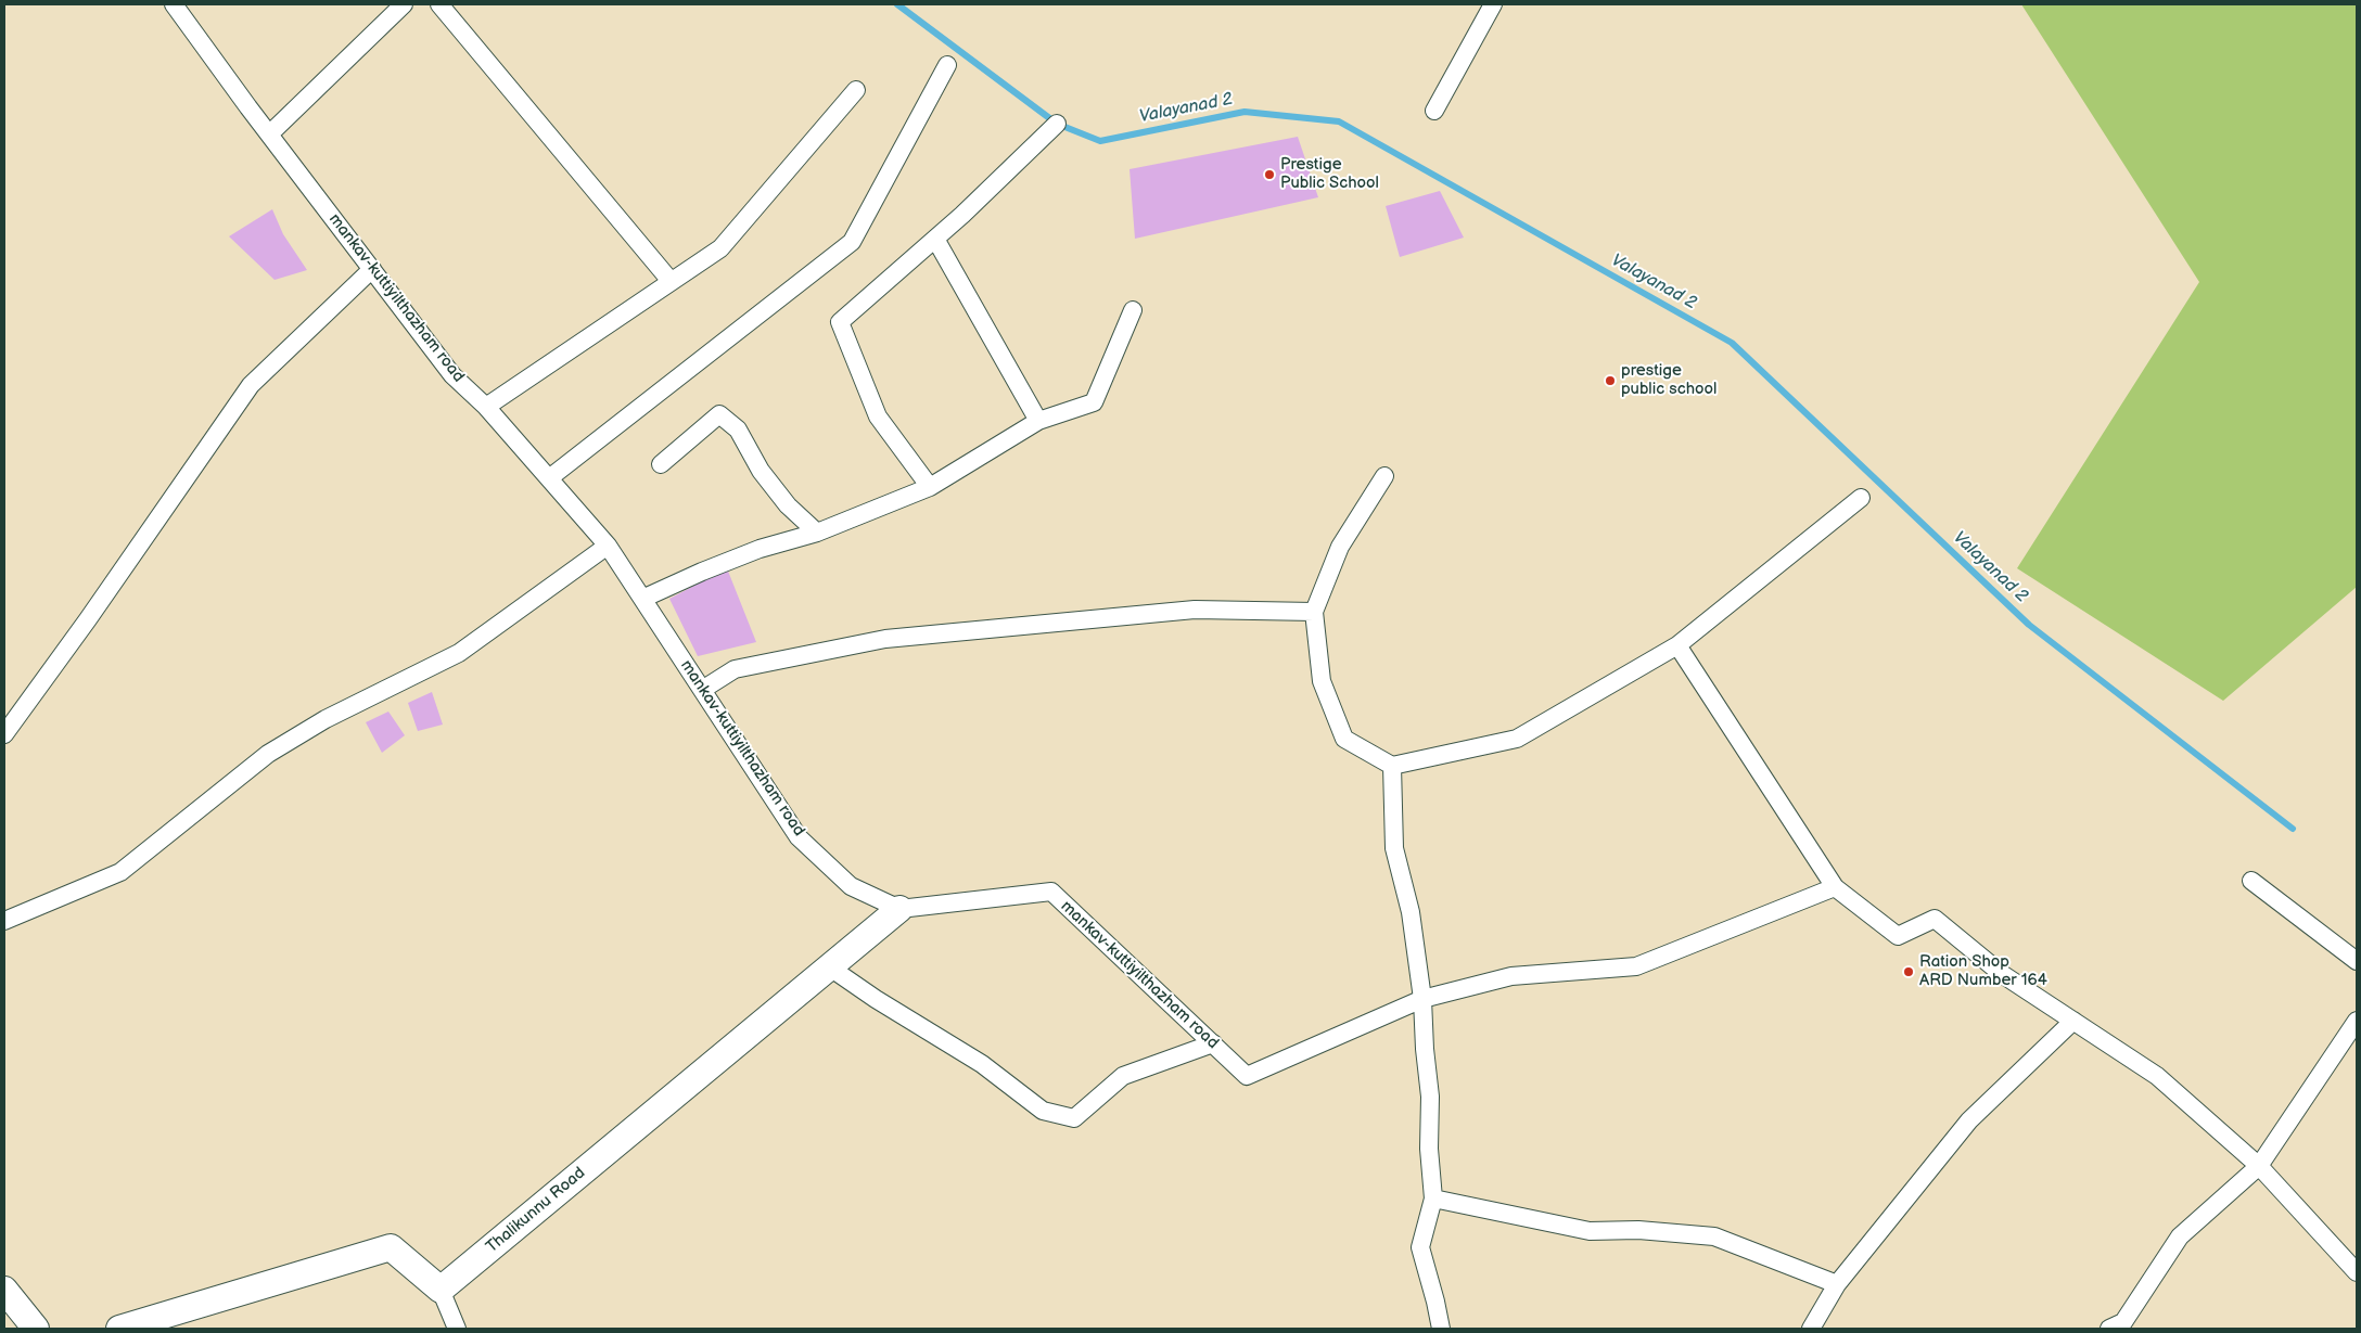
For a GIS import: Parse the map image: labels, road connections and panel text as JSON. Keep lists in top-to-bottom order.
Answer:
{
  "streets": {
    "street": ["mankav-kuttiyilthazham road", "Thalikunnu Road"]
  },
  "crossings": [
    ["mankav-kuttiyilthazham road", "Thalikunnu Road"]
  ],
  "water": ["Valayanad 2"],
  "places": ["Prestige Public School", "prestige public school", "Ration Shop ARD Number 164"]
}
